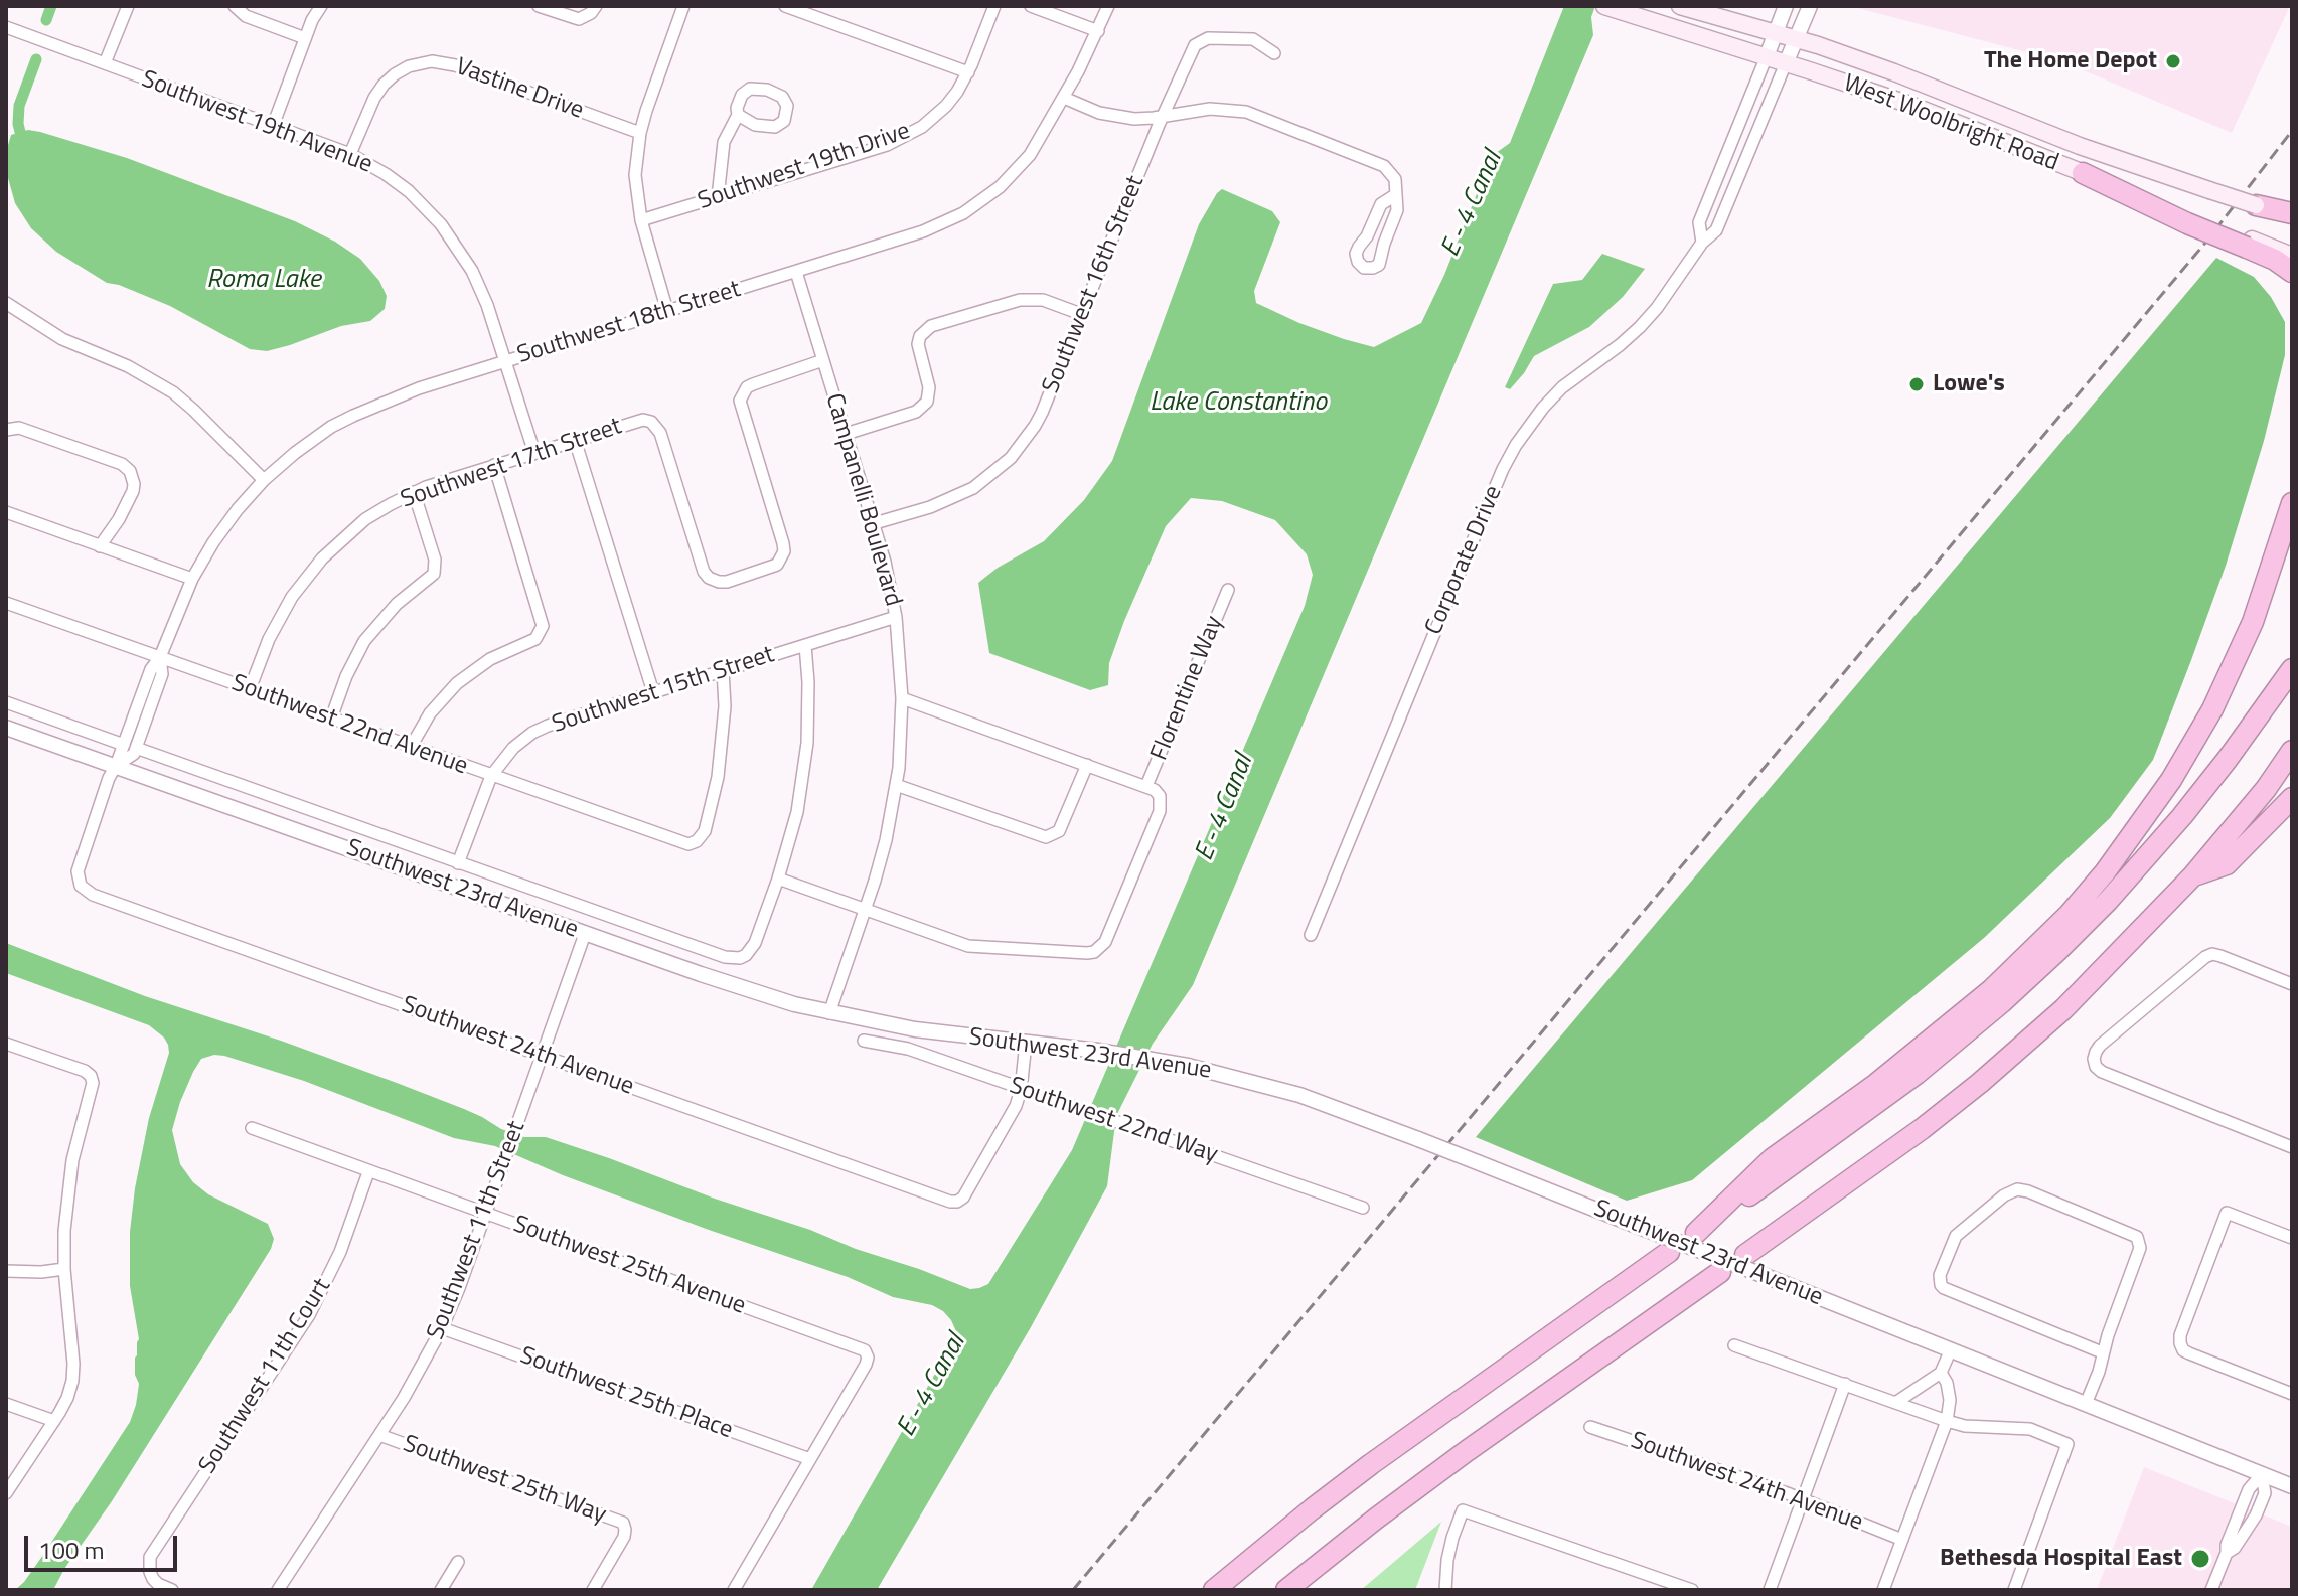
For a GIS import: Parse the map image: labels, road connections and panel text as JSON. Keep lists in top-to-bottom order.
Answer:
{
  "streets": {
    "main road": ["West Woolbright Road"],
    "street": [
      "Vastine Drive",
      "Southwest 19th Avenue",
      "Southwest 19th Drive",
      "Southwest 16th Street",
      "Southwest 18th Street",
      "Southwest 17th Street",
      "Campanelli Boulevard",
      "Corporate Drive",
      "Florentine Way",
      "Southwest 15th Street",
      "Southwest 22nd Avenue",
      "Southwest 23rd Avenue",
      "Southwest 24th Avenue",
      "Southwest 22nd Way",
      "Southwest 11th Street",
      "Southwest 25th Avenue",
      "Southwest 11th Court",
      "Southwest 25th Place",
      "Southwest 25th Way"
    ]
  },
  "crossings": [
    ["Vastine Drive", "Southwest 19th Avenue"],
    ["Southwest 19th Avenue", "Southwest 18th Street"],
    ["Southwest 19th Avenue", "Southwest 17th Street"],
    ["West Woolbright Road", "Corporate Drive"],
    ["Southwest 16th Street", "Campanelli Boulevard"],
    ["Southwest 18th Street", "Campanelli Boulevard"],
    ["Southwest 18th Street", "Southwest 22nd Avenue"],
    ["Southwest 18th Street", "Southwest 23rd Avenue"],
    ["Southwest 18th Street", "Southwest 24th Avenue"],
    ["Southwest 17th Street", "Campanelli Boulevard"],
    ["Southwest 17th Street", "Southwest 22nd Avenue"],
    ["Campanelli Boulevard", "Southwest 15th Street"],
    ["Campanelli Boulevard", "Southwest 23rd Avenue"],
    ["Southwest 15th Street", "Southwest 22nd Avenue"],
    ["Southwest 23rd Avenue", "Southwest 11th Street"],
    ["Southwest 24th Avenue", "Southwest 22nd Way"],
    ["Southwest 24th Avenue", "Southwest 11th Street"],
    ["Southwest 11th Street", "Southwest 25th Avenue"],
    ["Southwest 11th Street", "Southwest 25th Place"],
    ["Southwest 11th Street", "Southwest 25th Way"],
    ["Southwest 25th Avenue", "Southwest 11th Court"],
    ["Southwest 25th Avenue", "Southwest 25th Place"]
  ],
  "water": ["E - 4 Canal", "Roma Lake", "Lake Constantino"],
  "places": ["The Home Depot", "Lowe's", "Bethesda Hospital East"],
  "scale_bar": "100 m"
}
